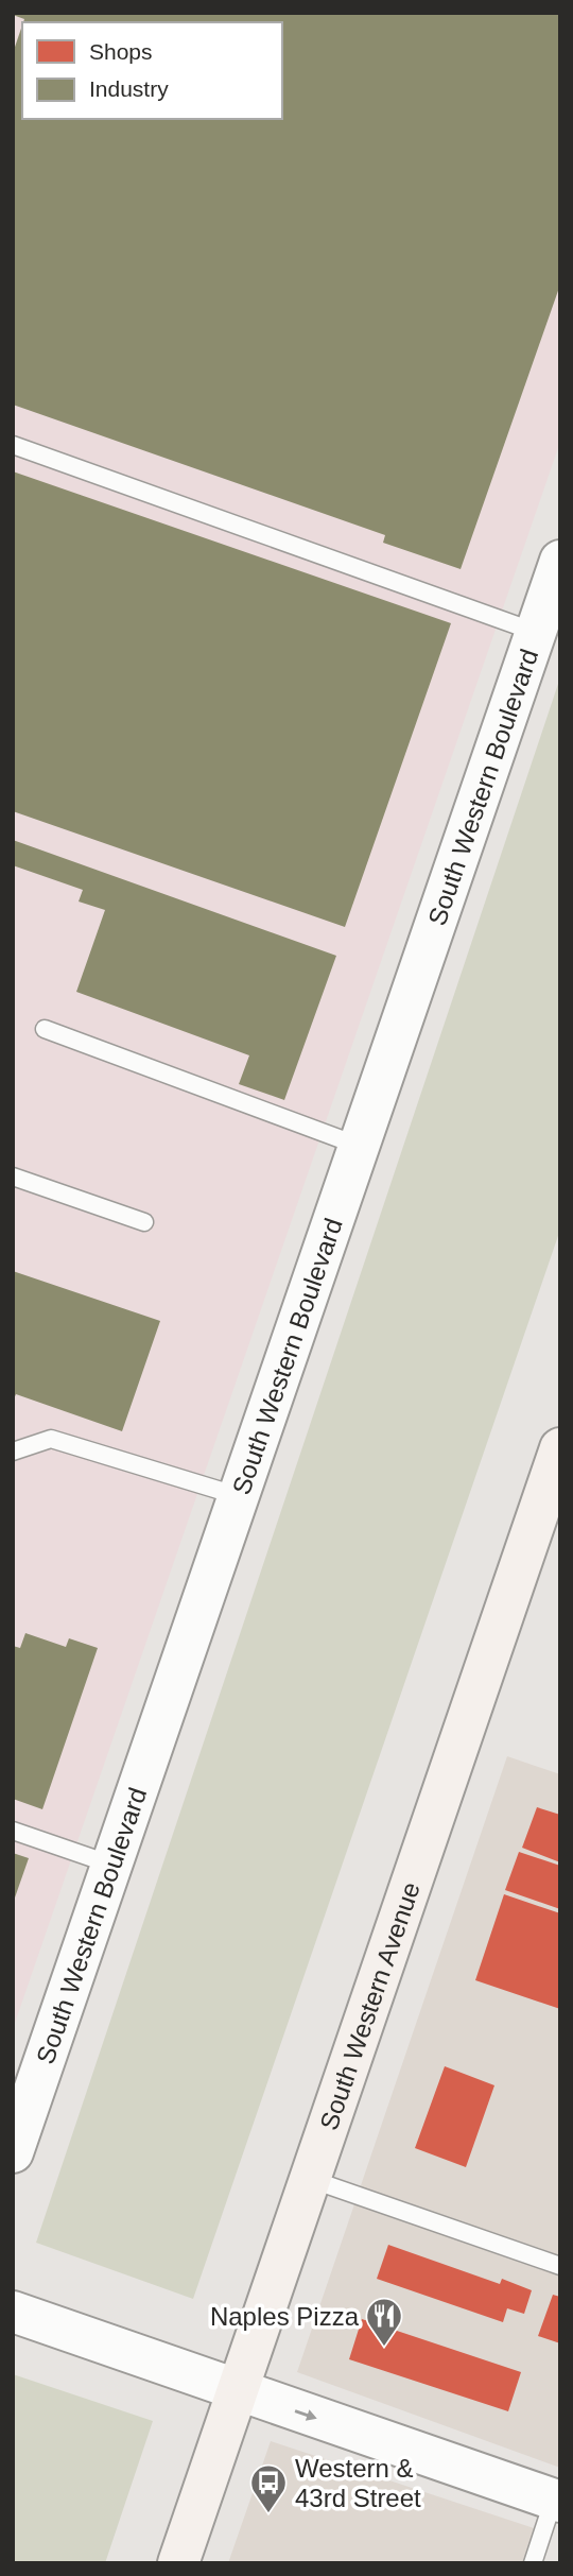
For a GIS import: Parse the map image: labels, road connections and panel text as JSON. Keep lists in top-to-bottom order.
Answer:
{
  "streets": {
    "main road": ["South Western Avenue"],
    "street": ["South Western Boulevard"]
  },
  "places": {
    "restaurant": ["Naples Pizza"],
    "bus stop": ["Western & 43rd Street"]
  },
  "legend": ["Shops", "Industry"]
}
